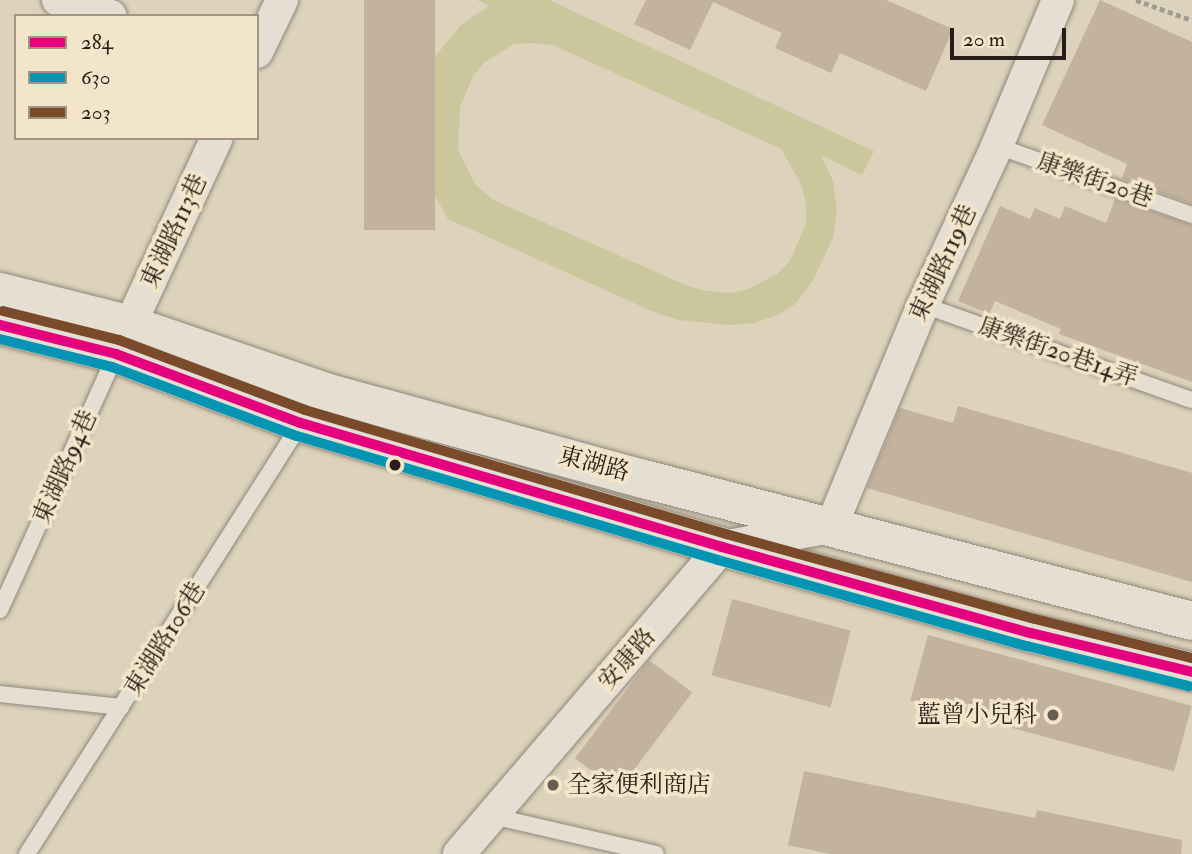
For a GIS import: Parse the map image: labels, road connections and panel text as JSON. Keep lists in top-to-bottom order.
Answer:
{
  "streets": {
    "street": [
      "東湖路113巷",
      "東湖路119巷",
      "東湖路",
      "安康路"
    ],
    "lane": [
      "康樂街20巷",
      "康樂街20巷14弄",
      "東湖路94巷",
      "東湖路106巷"
    ]
  },
  "crossings": [
    ["康樂街20巷", "東湖路119巷"],
    ["東湖路113巷", "東湖路"],
    ["東湖路113巷", "東湖路94巷"],
    ["東湖路119巷", "康樂街20巷14弄"],
    ["東湖路119巷", "東湖路"],
    ["東湖路", "東湖路94巷"],
    ["東湖路", "東湖路106巷"],
    ["東湖路", "安康路"]
  ],
  "places": ["藍曾小兒科", "全家便利商店"],
  "lines": ["transit line 203", "transit line 284", "transit line 630"],
  "legend": ["284", "630", "203"],
  "scale_bar": "20 m"
}
